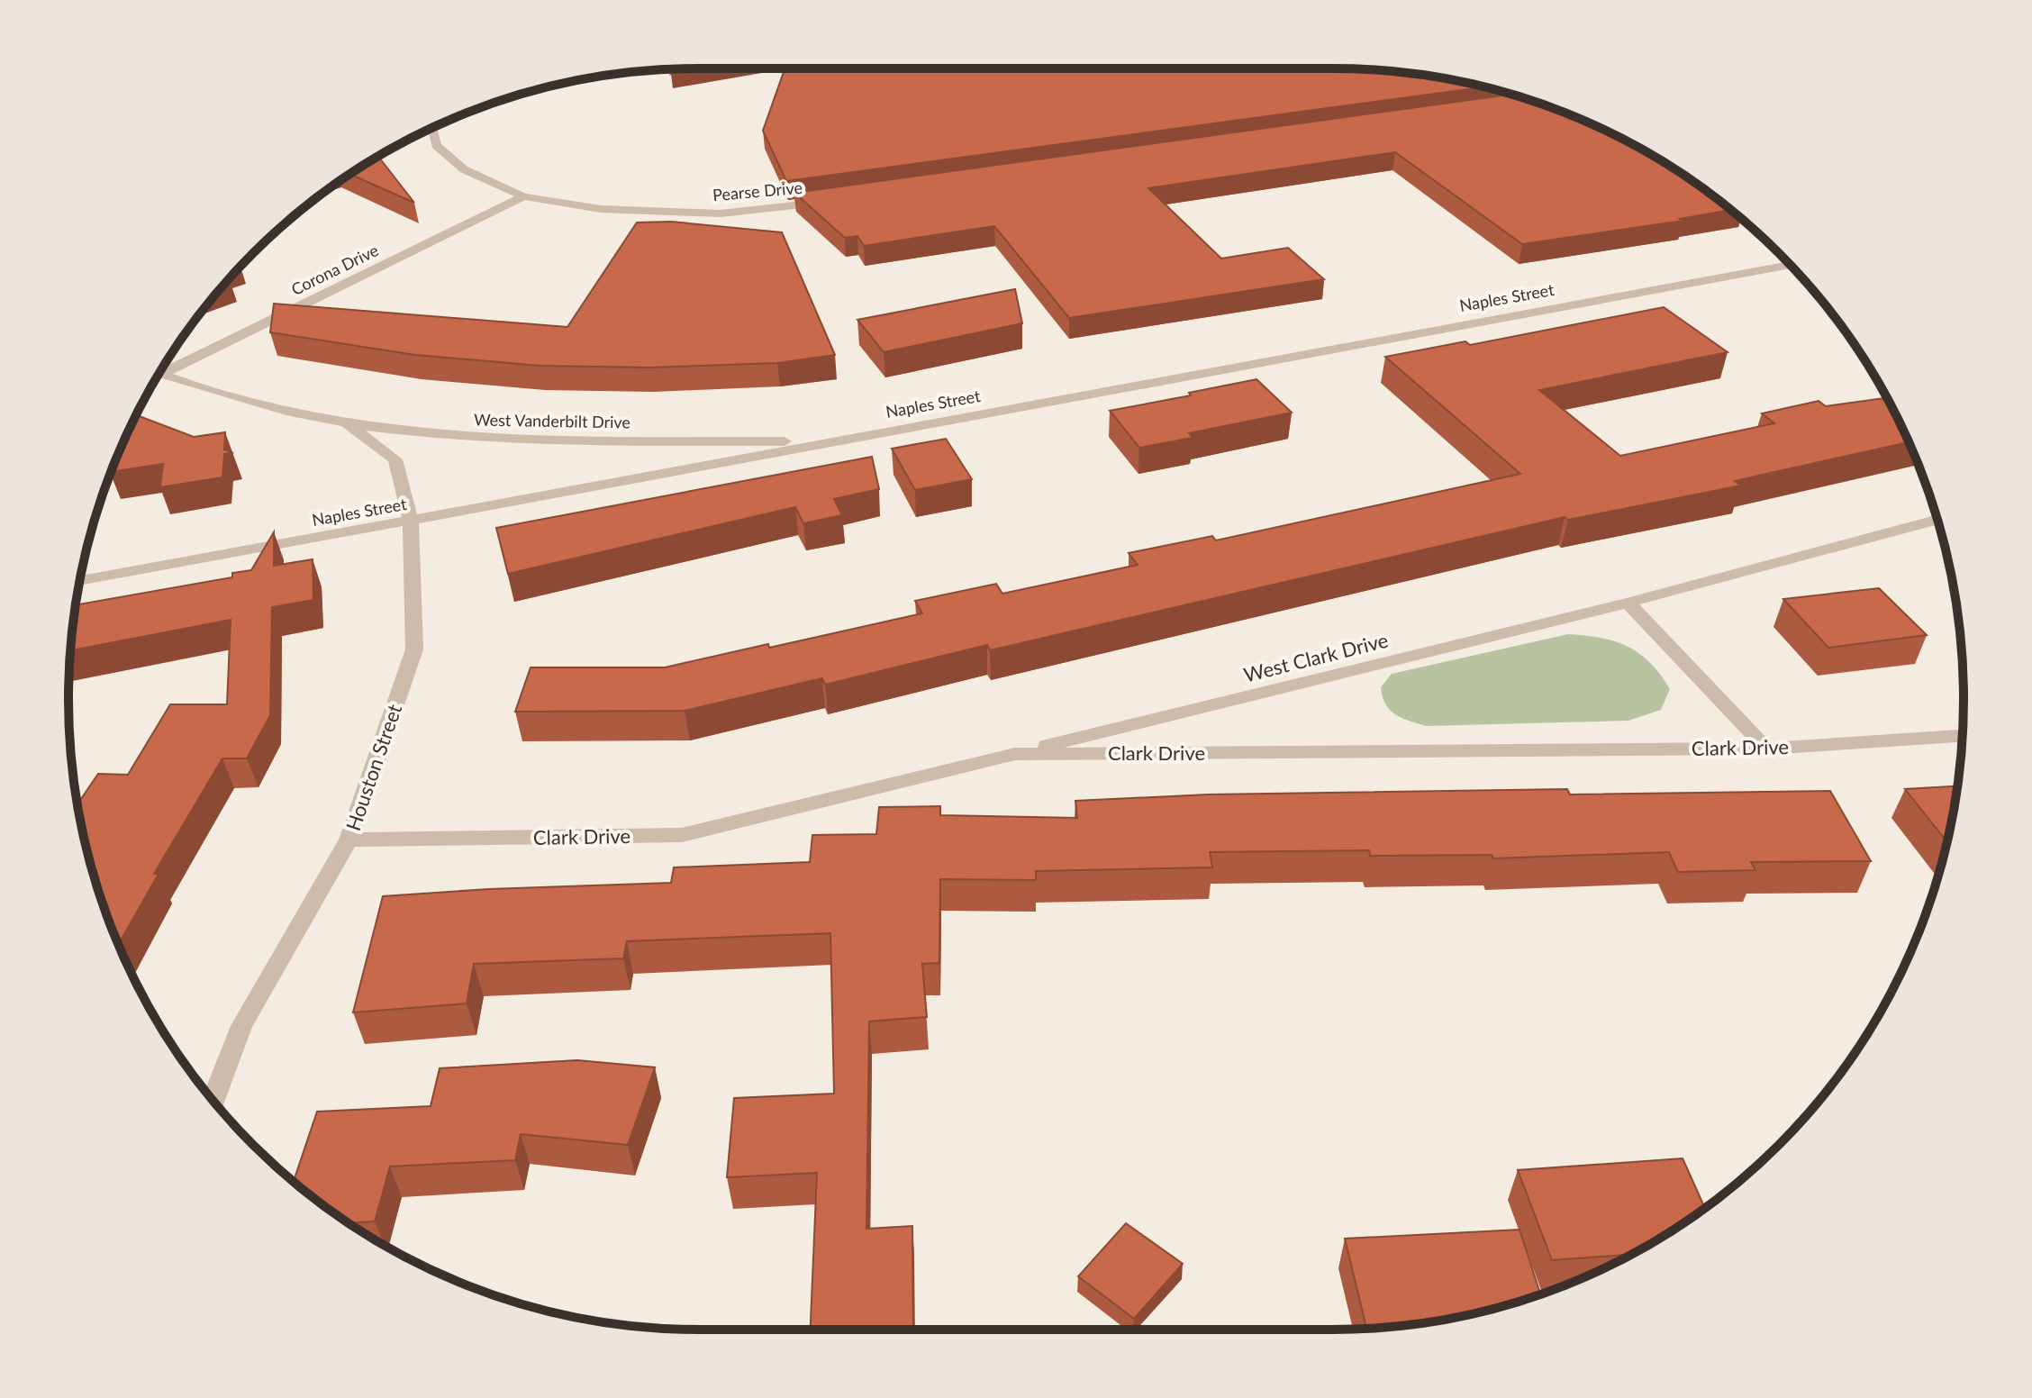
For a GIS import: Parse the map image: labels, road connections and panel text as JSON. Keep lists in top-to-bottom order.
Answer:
{
  "streets": {
    "street": [
      "Pearse Drive",
      "Corona Drive",
      "Naples Street",
      "West Vanderbilt Drive",
      "West Clark Drive",
      "Clark Drive",
      "Houston Street"
    ]
  },
  "crossings": [
    ["Pearse Drive", "Corona Drive"],
    ["Naples Street", "West Vanderbilt Drive"],
    ["Naples Street", "Houston Street"],
    ["West Vanderbilt Drive", "Houston Street"],
    ["West Clark Drive", "Clark Drive"],
    ["Clark Drive", "Houston Street"]
  ]
}
